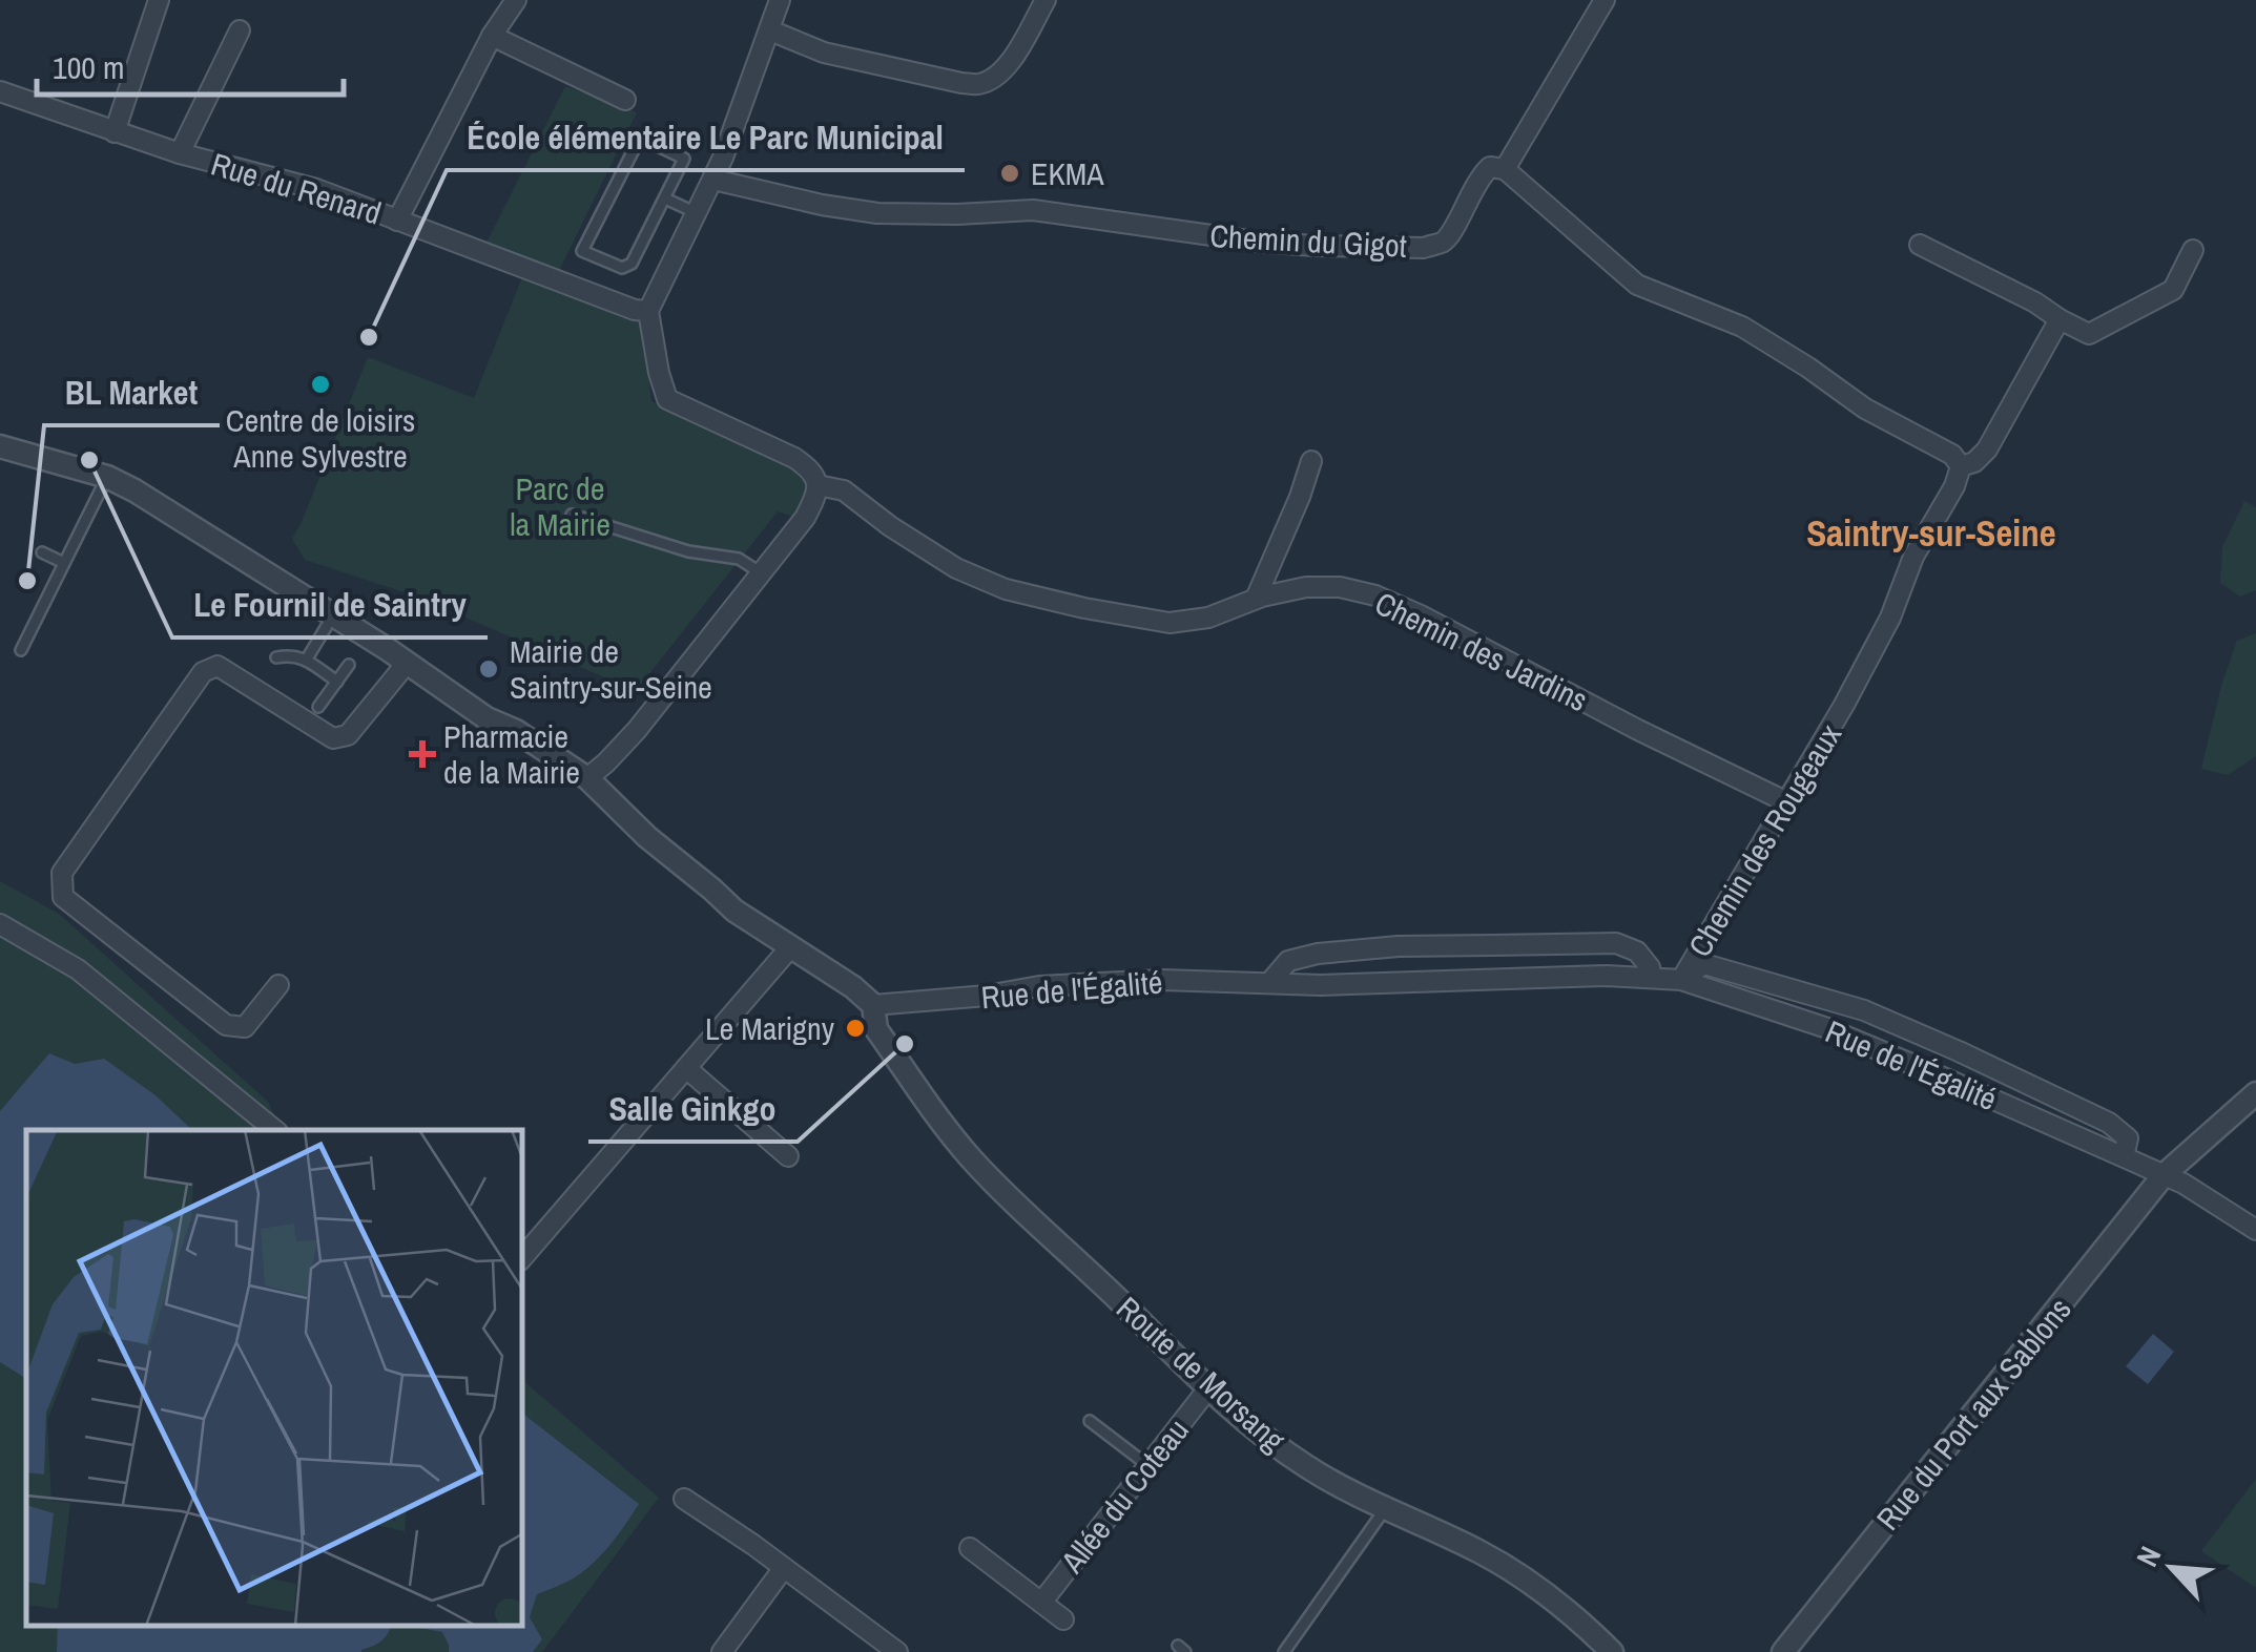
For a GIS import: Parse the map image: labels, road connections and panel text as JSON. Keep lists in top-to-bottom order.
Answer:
{
  "streets": {
    "street": [
      "Rue du Renard",
      "Chemin du Gigot",
      "Chemin des Jardins",
      "Chemin des Rougeaux",
      "Rue de l'Égalité",
      "Route de Morsang",
      "Rue du Port aux Sablons",
      "Allée du Coteau"
    ]
  },
  "crossings": [
    ["Rue du Renard", "Chemin des Jardins"],
    ["Chemin des Jardins", "Chemin des Rougeaux"],
    ["Chemin des Rougeaux", "Rue de l'Égalité"],
    ["Rue de l'Égalité", "Route de Morsang"],
    ["Rue de l'Égalité", "Rue du Port aux Sablons"],
    ["Route de Morsang", "Allée du Coteau"]
  ],
  "districts": ["Saintry-sur-Seine"],
  "parks": ["Parc de la Mairie"],
  "places": {
    "other": [
      "EKMA",
      "École élémentaire Le Parc Municipal",
      "Centre de loisirs Anne Sylvestre",
      "Le Fournil de Saintry",
      "BL Market",
      "Mairie de Saintry-sur-Seine",
      "Le Marigny",
      "Salle Ginkgo"
    ],
    "health": ["Pharmacie de la Mairie"]
  },
  "scale_bar": "100 m",
  "north": "top left"
}
